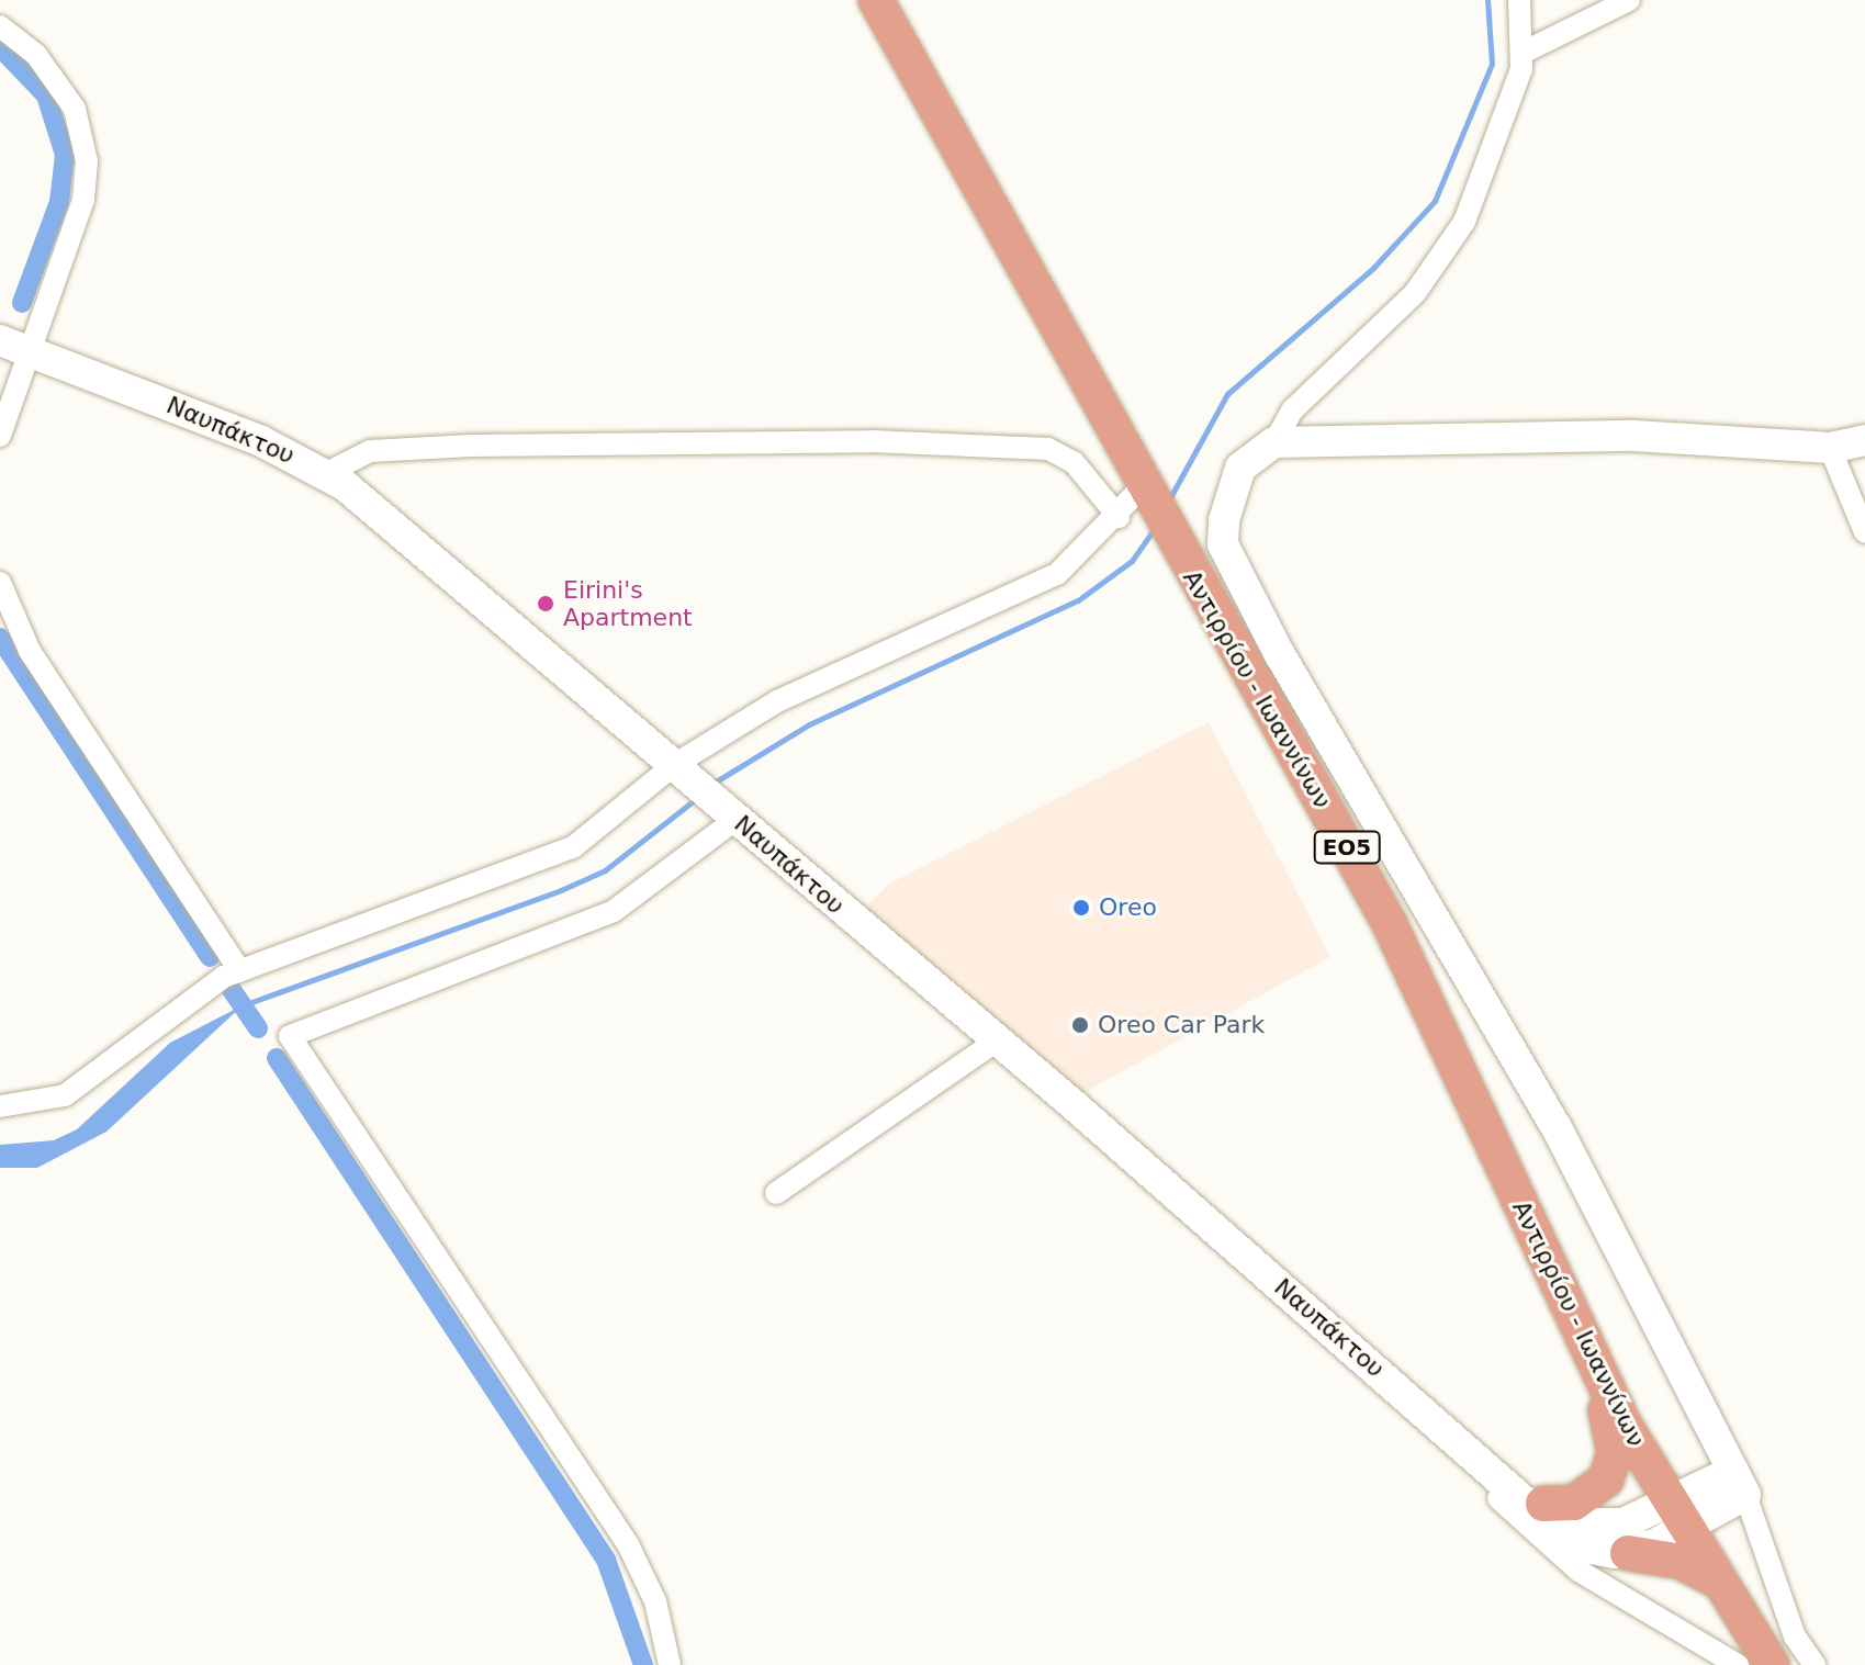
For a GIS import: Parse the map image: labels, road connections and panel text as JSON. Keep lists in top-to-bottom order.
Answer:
{
  "streets": {
    "main road": ["Ναυπάκτου", "Αντιρρίου - Ιωαννίνων", "ΕΟ5"]
  },
  "crossings": [
    ["Ναυπάκτου", "Αντιρρίου - Ιωαννίνων"]
  ],
  "places": ["Eirini's Apartment", "Oreo", "Oreo Car Park"]
}
